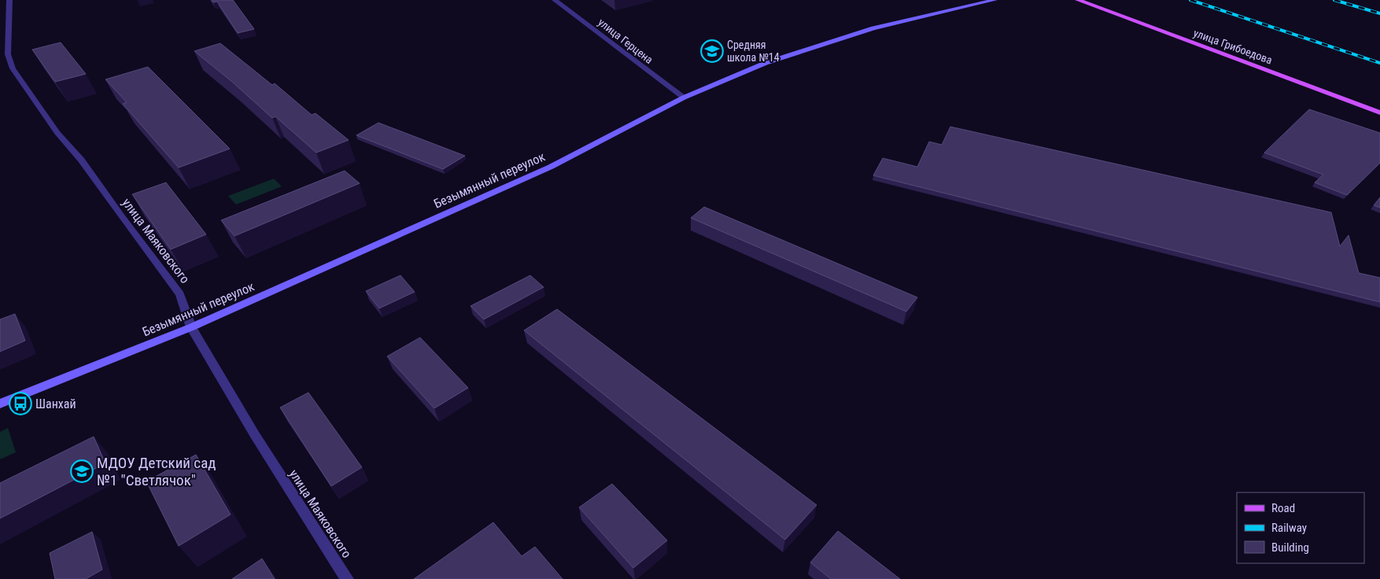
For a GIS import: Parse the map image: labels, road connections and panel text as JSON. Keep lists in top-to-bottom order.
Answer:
{
  "streets": {
    "main road": ["улица Грибоедова"],
    "street": ["улица Герцена", "Безымянный переулок", "улица Маяковского"]
  },
  "crossings": [
    ["улица Герцена", "Безымянный переулок"],
    ["Безымянный переулок", "улица Маяковского"]
  ],
  "places": {
    "school or university": ["Средняя школа №14", "МДОУ Детский сад №1 \"Светлячок\""],
    "bus stop": ["Шанхай"]
  },
  "legend": ["Road", "Railway", "Building"]
}
